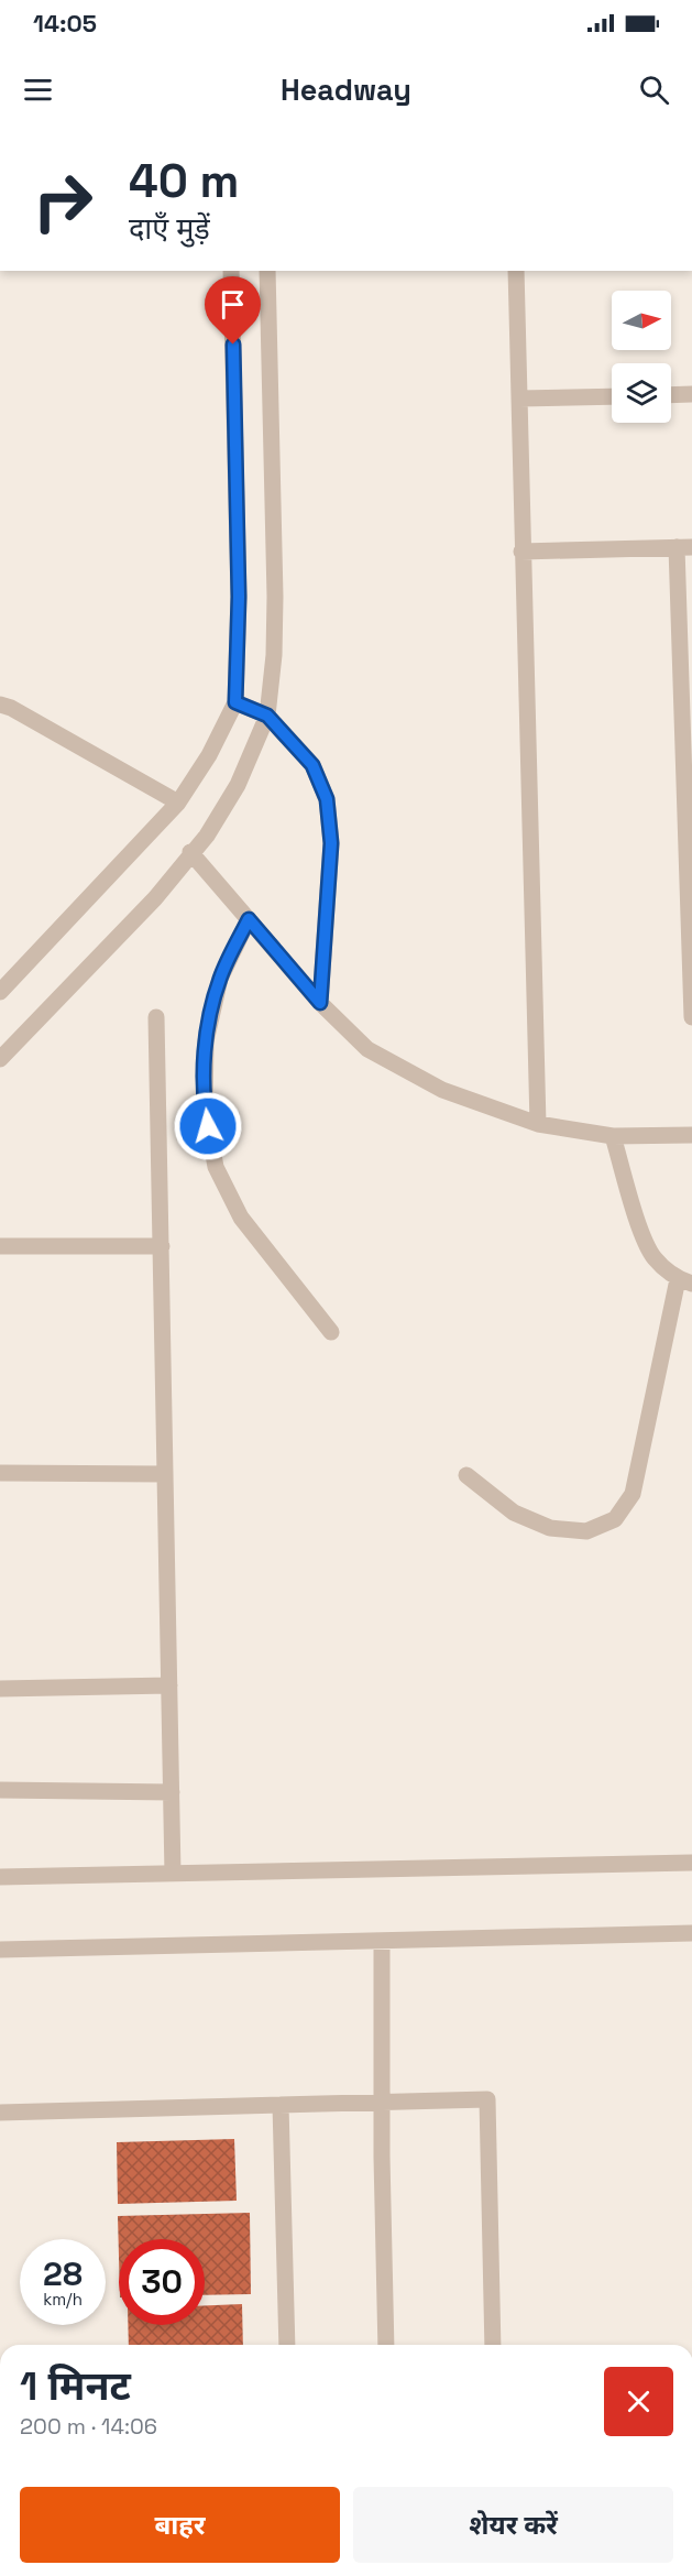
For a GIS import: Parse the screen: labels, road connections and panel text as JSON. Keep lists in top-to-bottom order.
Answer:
{
  "north": "right",
  "page": {
    "status": "14:05",
    "header": "Headway",
    "turn": ["40 m", "दाएँ मुड़ें"],
    "speed": "28 km/h",
    "limit": "30",
    "heading": ["1 मिनट", "200 m · 14:06"],
    "buttons": ["बाहर", "शेयर करें"]
  }
}
